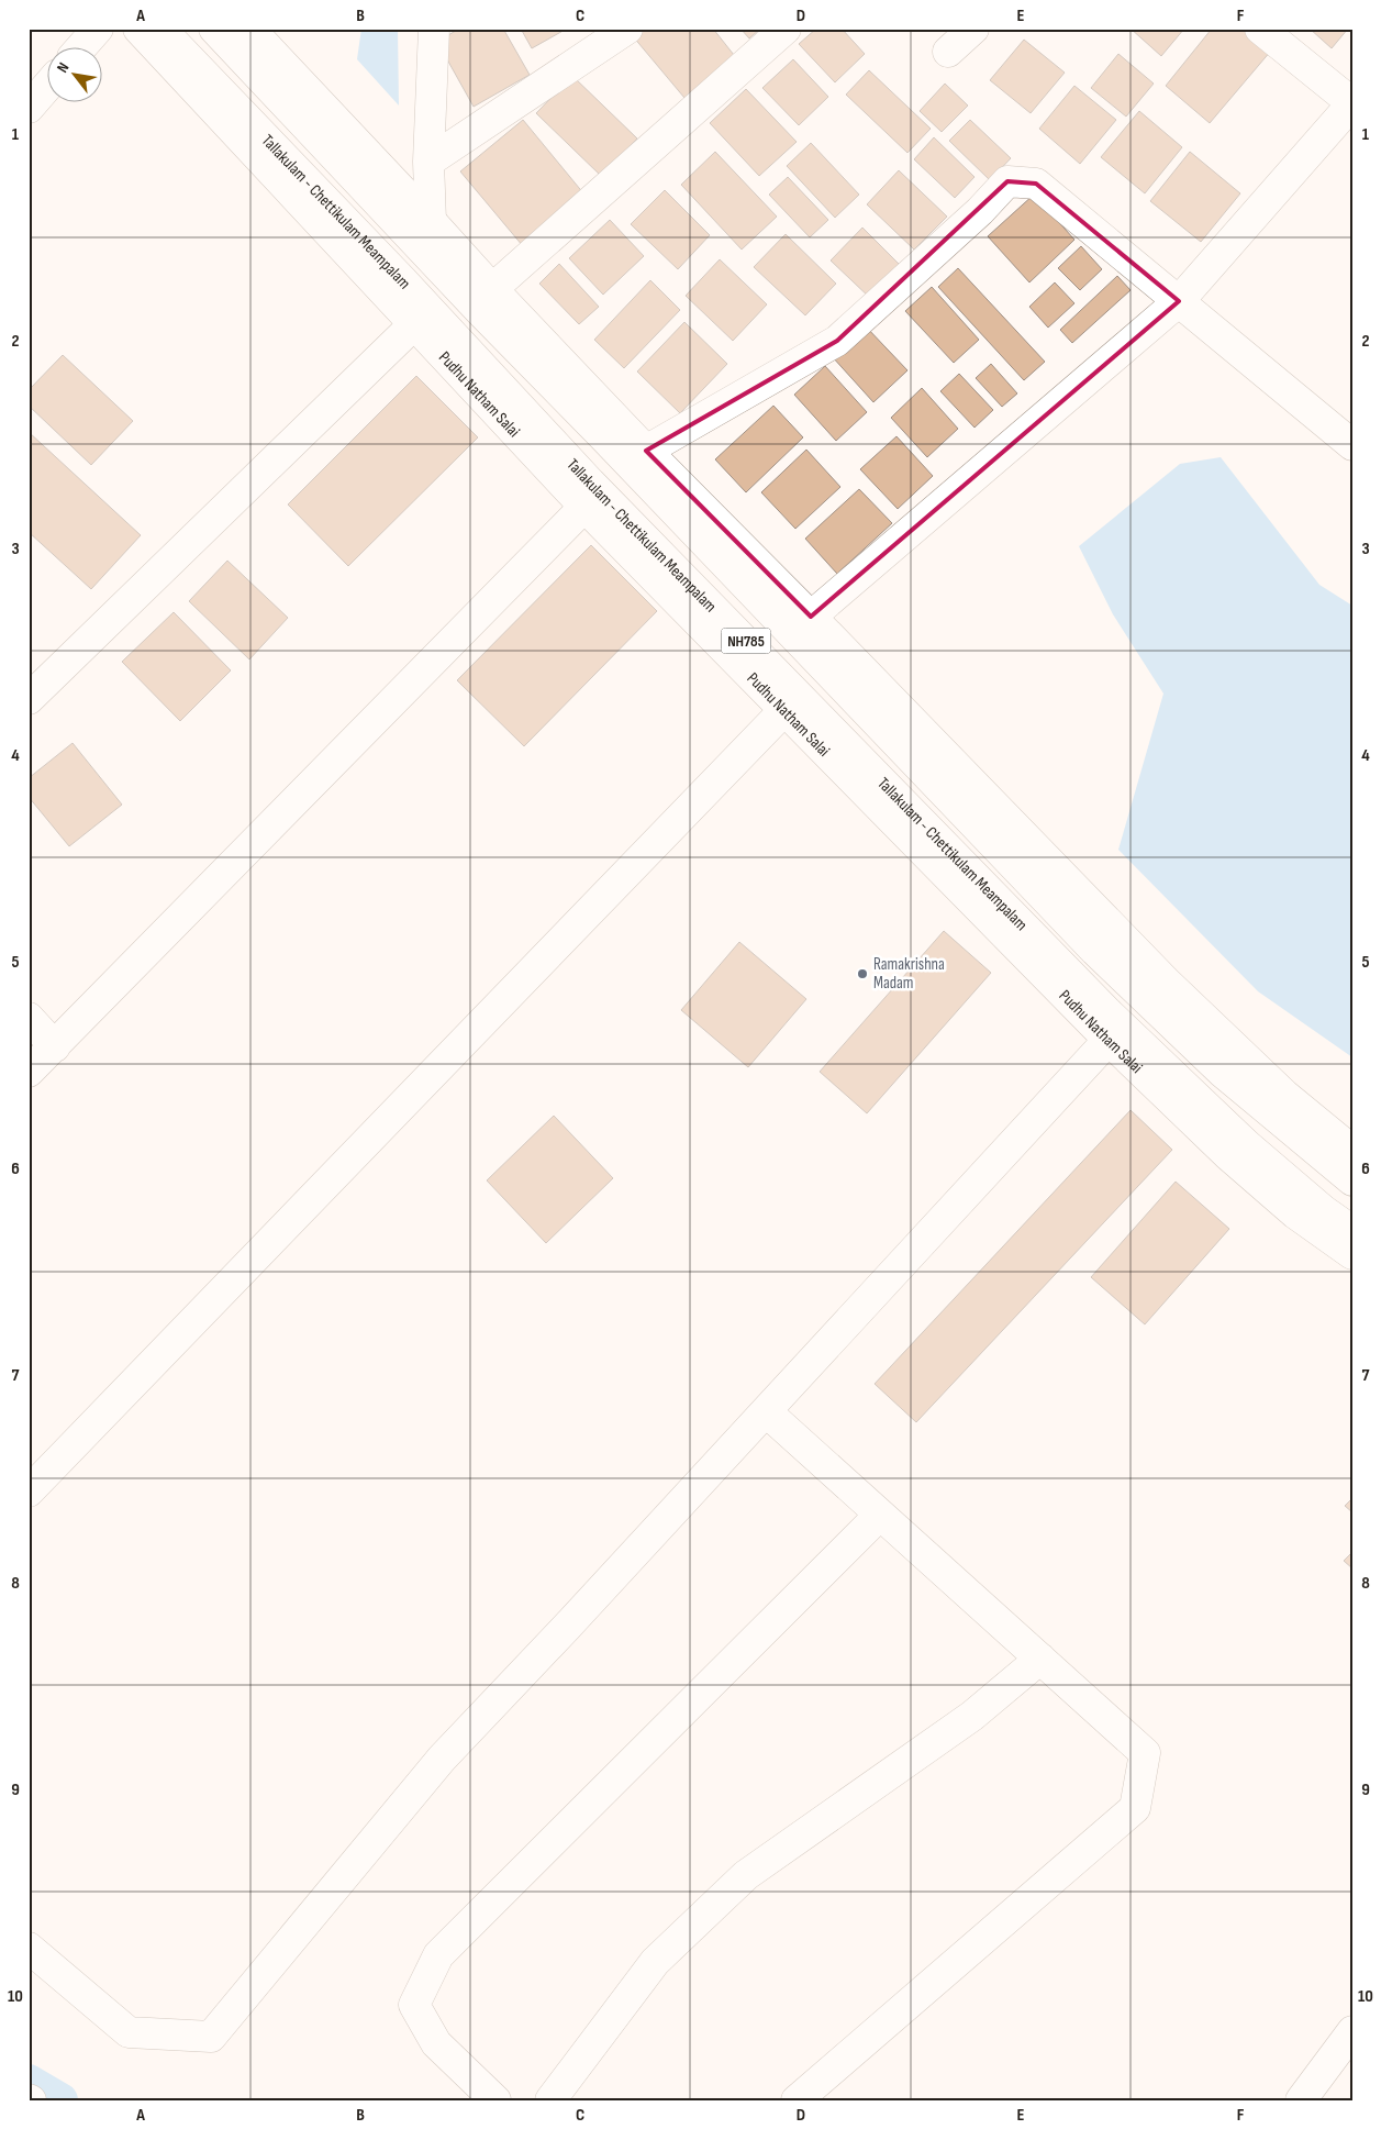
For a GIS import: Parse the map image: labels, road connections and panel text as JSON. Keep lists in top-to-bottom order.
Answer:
{
  "streets": {
    "main road": ["Tallakulam - Chettikulam Meampalam", "Pudhu Natham Salai", "NH785"]
  },
  "places": ["Ramakrishna Madam"],
  "north": "top left",
  "grid": {
    "columns": [
      "A",
      "B",
      "C",
      "D",
      "E",
      "F"
    ],
    "rows": [
      "1",
      "2",
      "3",
      "4",
      "5",
      "6",
      "7",
      "8",
      "9",
      "10"
    ]
  }
}
